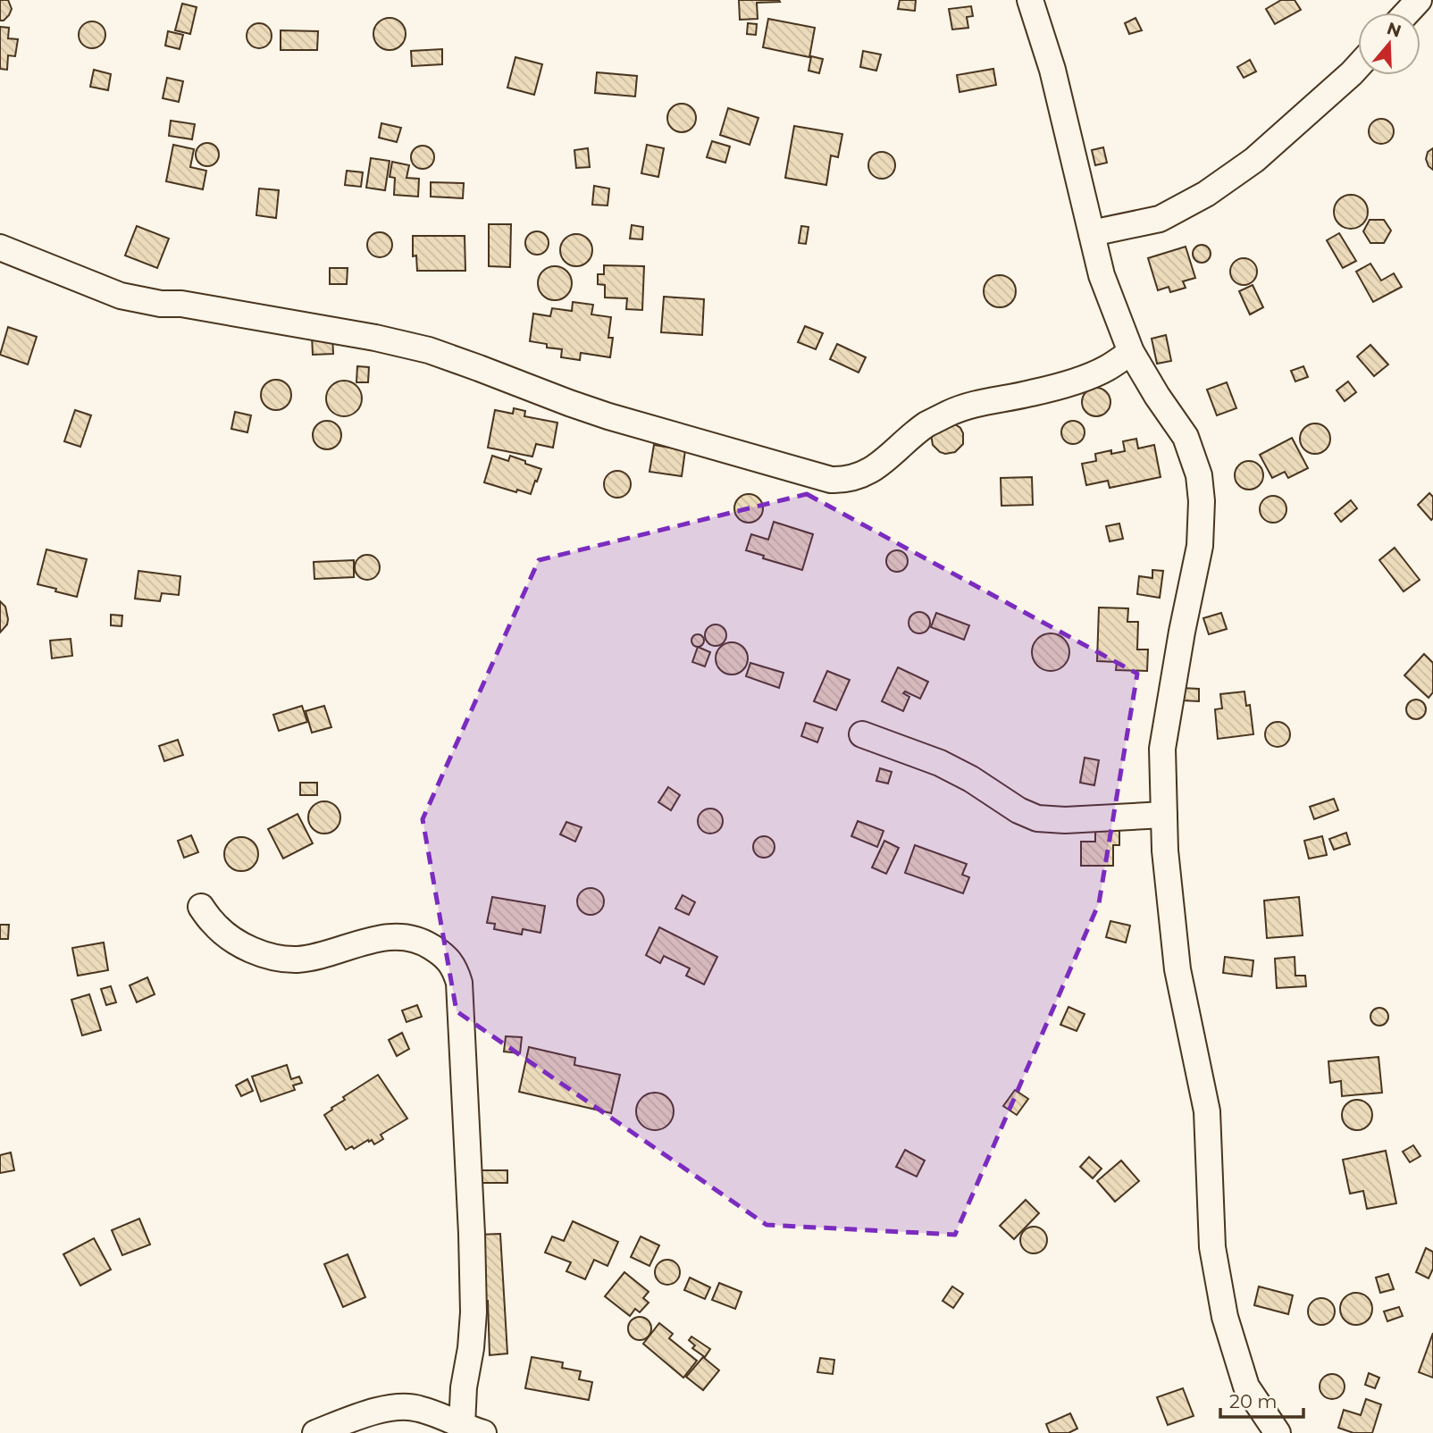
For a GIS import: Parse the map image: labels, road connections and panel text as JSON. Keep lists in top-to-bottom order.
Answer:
{
  "scale_bar": "20 m",
  "north": "top"
}
